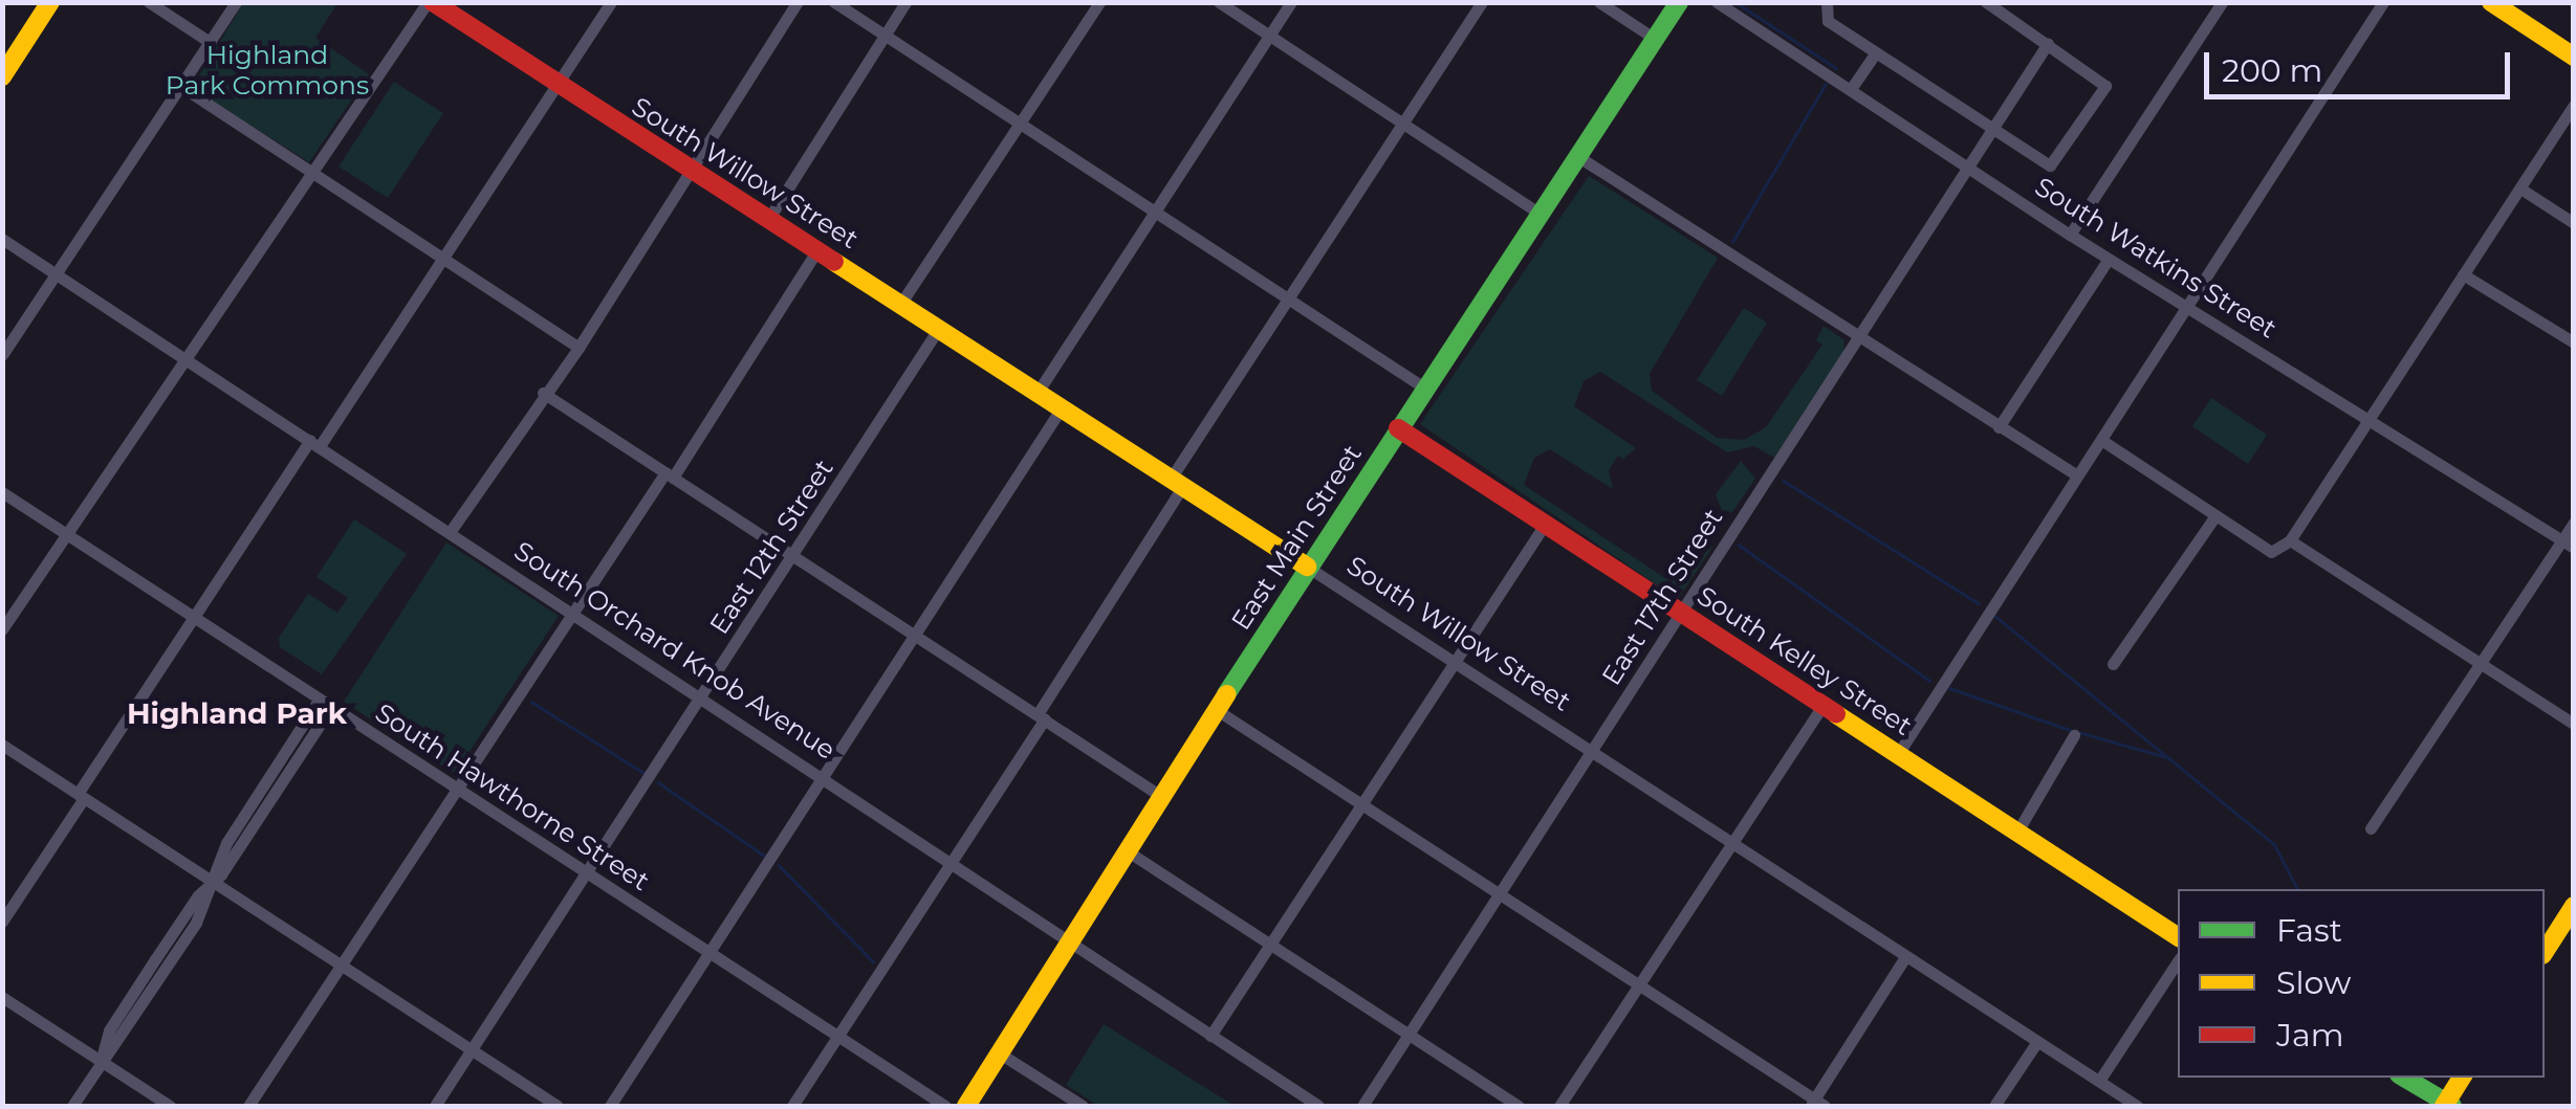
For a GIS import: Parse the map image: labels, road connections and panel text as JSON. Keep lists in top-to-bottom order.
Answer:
{
  "streets": {
    "main road": ["South Willow Street", "East Main Street", "South Kelley Street"],
    "street": [
      "South Watkins Street",
      "East 12th Street",
      "East 17th Street",
      "South Orchard Knob Avenue",
      "South Hawthorne Street"
    ]
  },
  "crossings": [
    ["South Willow Street", "East Main Street"],
    ["South Willow Street", "East 12th Street"],
    ["South Willow Street", "East 17th Street"],
    ["South Watkins Street", "East 17th Street"],
    ["East Main Street", "South Orchard Knob Avenue"],
    ["East Main Street", "South Kelley Street"],
    ["East 12th Street", "South Orchard Knob Avenue"],
    ["East 12th Street", "South Hawthorne Street"],
    ["East 17th Street", "South Kelley Street"]
  ],
  "districts": ["Highland Park"],
  "parks": ["Highland Park Commons"],
  "legend": ["Fast", "Slow", "Jam"],
  "scale_bar": "200 m"
}
